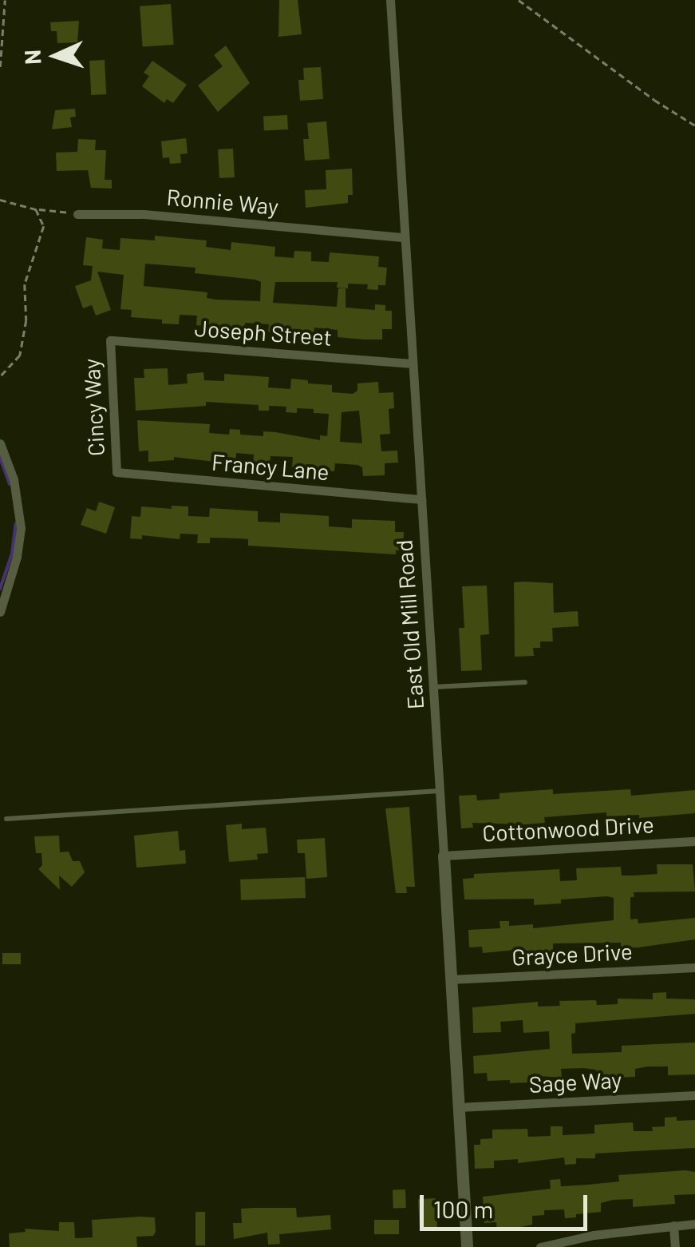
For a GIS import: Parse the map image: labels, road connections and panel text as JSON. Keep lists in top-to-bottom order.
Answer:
{
  "streets": {
    "street": [
      "Ronnie Way",
      "Joseph Street",
      "Cincy Way",
      "Francy Lane",
      "East Old Mill Road",
      "Cottonwood Drive",
      "Grayce Drive",
      "Sage Way"
    ]
  },
  "crossings": [
    ["Ronnie Way", "East Old Mill Road"],
    ["Joseph Street", "Cincy Way"],
    ["Joseph Street", "East Old Mill Road"],
    ["Cincy Way", "Francy Lane"],
    ["Francy Lane", "East Old Mill Road"],
    ["East Old Mill Road", "Cottonwood Drive"],
    ["East Old Mill Road", "Grayce Drive"],
    ["East Old Mill Road", "Sage Way"]
  ],
  "scale_bar": "100 m",
  "north": "left"
}
